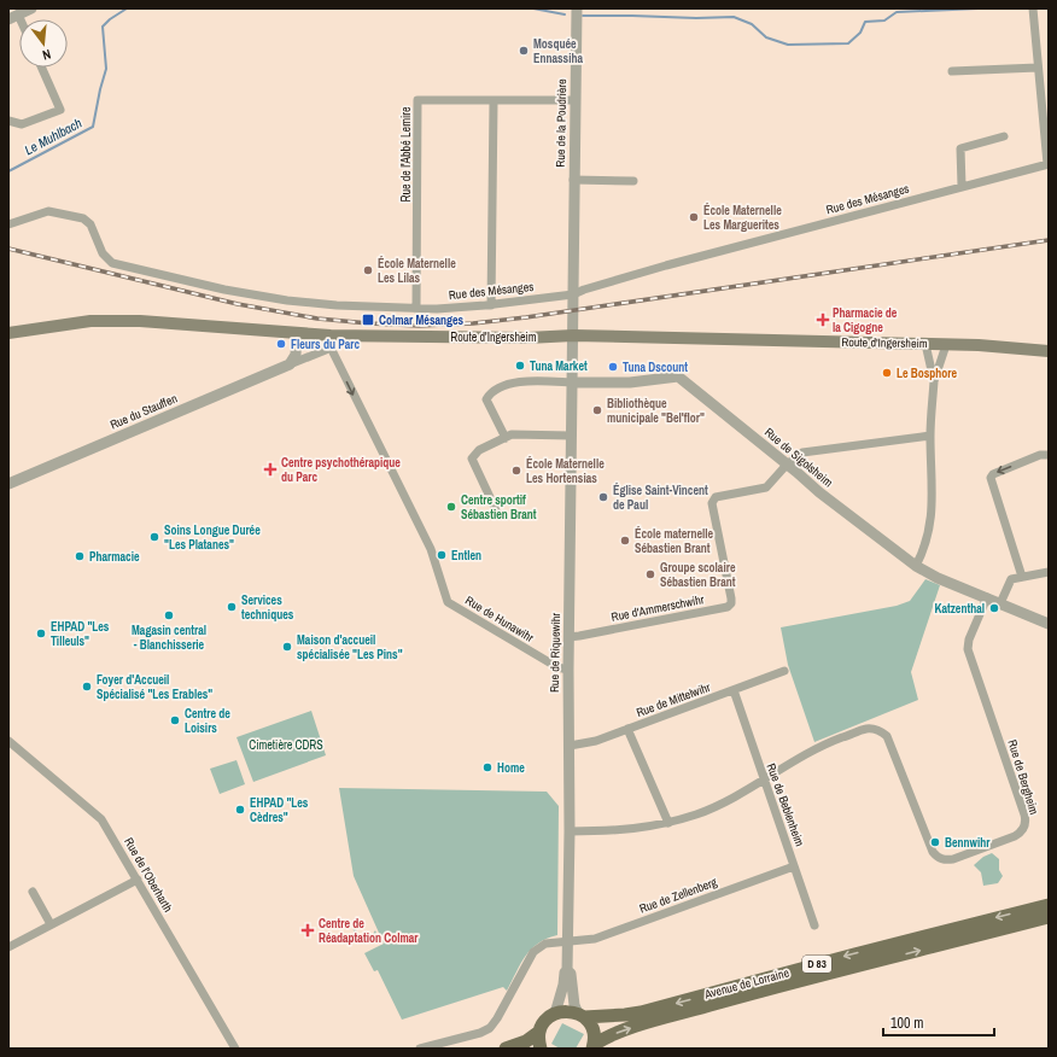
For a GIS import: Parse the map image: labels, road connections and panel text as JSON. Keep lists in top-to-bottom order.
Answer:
{
  "streets": {
    "main road": ["Route d'Ingersheim", "D 83", "Avenue de Lorraine"],
    "street": [
      "Rue de la Poudrière",
      "Rue de l'Abbé Lemire",
      "Rue des Mésanges",
      "Rue du Stauffen",
      "Rue de Sigolsheim",
      "Rue d'Ammerschwihr",
      "Rue de Hunawihr",
      "Rue de Riquewihr",
      "Rue de Mittelwihr",
      "Rue de Bergheim",
      "Rue de Beblenheim",
      "Rue de l'Oberharth",
      "Rue de Zellenberg"
    ]
  },
  "crossings": [
    ["Rue de la Poudrière", "Rue de l'Abbé Lemire"],
    ["Rue de la Poudrière", "Rue des Mésanges"],
    ["Rue de la Poudrière", "Route d'Ingersheim"],
    ["Rue de la Poudrière", "Rue de Riquewihr"],
    ["Rue de l'Abbé Lemire", "Rue des Mésanges"],
    ["Route d'Ingersheim", "Rue du Stauffen"],
    ["Route d'Ingersheim", "Rue de Hunawihr"],
    ["Route d'Ingersheim", "Rue de Riquewihr"],
    ["Rue du Stauffen", "Rue de Hunawihr"],
    ["Rue de Sigolsheim", "Rue d'Ammerschwihr"],
    ["Rue de Sigolsheim", "Rue de Riquewihr"],
    ["Rue de Sigolsheim", "Rue de Bergheim"],
    ["Rue d'Ammerschwihr", "Rue de Riquewihr"],
    ["Rue de Hunawihr", "Rue de Riquewihr"],
    ["Rue de Riquewihr", "Rue de Mittelwihr"],
    ["Rue de Riquewihr", "Rue de Zellenberg"],
    ["Rue de Riquewihr", "Avenue de Lorraine"],
    ["Rue de Mittelwihr", "Rue de Beblenheim"],
    ["Rue de Bergheim", "Rue de Beblenheim"],
    ["Rue de Beblenheim", "Rue de Zellenberg"]
  ],
  "one_way": ["Rue de Hunawihr"],
  "water": ["Le Muhlbach"],
  "parks": ["Cimetière CDRS"],
  "places": {
    "other": [
      "Mosquée Ennassiha",
      "École Maternelle Les Marguerites",
      "École Maternelle Les Lilas",
      "Fleurs du Parc",
      "Tuna Market",
      "Tuna Dscount",
      "Le Bosphore",
      "Bibliothèque municipale \"Bel'flor\"",
      "École Maternelle Les Hortensias",
      "Église Saint-Vincent de Paul",
      "Centre sportif Sébastien Brant",
      "Soins Longue Durée \"Les Platanes\"",
      "École maternelle Sébastien Brant",
      "Entlen",
      "Pharmacie",
      "Groupe scolaire Sébastien Brant",
      "Services techniques",
      "Katzenthal",
      "Magasin central - Blanchisserie",
      "EHPAD \"Les Tilleuls\"",
      "Maison d'accueil spécialisée \"Les Pins\"",
      "Foyer d'Accueil Spécialisé \"Les Erables\"",
      "Centre de Loisirs",
      "Home",
      "EHPAD \"Les Cèdres\"",
      "Bennwihr"
    ],
    "transit": ["Colmar Mésanges"],
    "health": ["Pharmacie de la Cigogne", "Centre psychothérapique du Parc", "Centre de Réadaptation Colmar"]
  },
  "scale_bar": "100 m",
  "north": "bottom"
}
